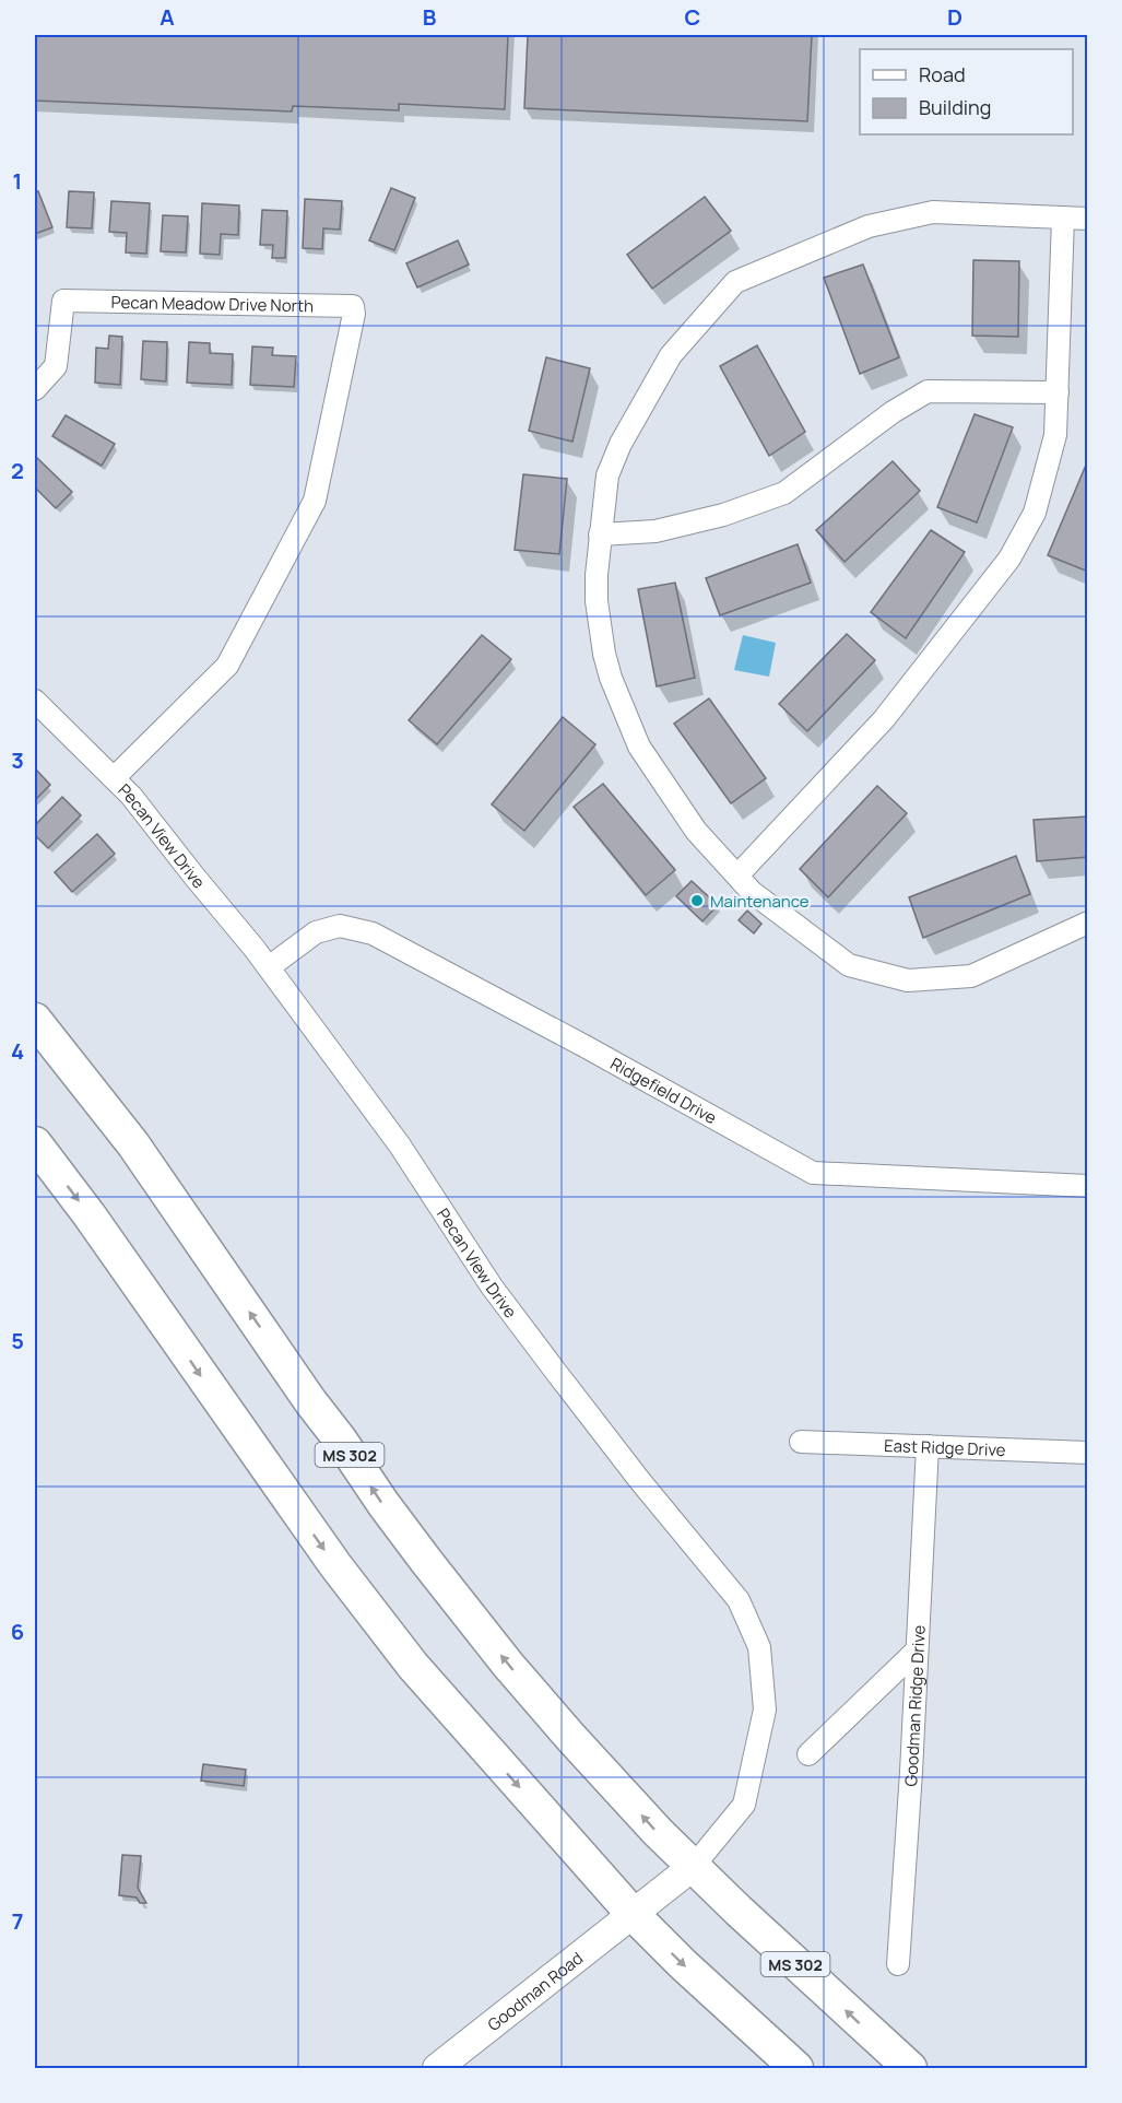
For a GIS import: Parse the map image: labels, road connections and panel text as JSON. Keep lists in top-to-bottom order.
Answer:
{
  "streets": {
    "highway": ["MS 302"],
    "main road": ["Goodman Road"],
    "street": [
      "Pecan Meadow Drive North",
      "Pecan View Drive",
      "Ridgefield Drive",
      "East Ridge Drive",
      "Goodman Ridge Drive"
    ]
  },
  "crossings": [
    ["Pecan Meadow Drive North", "Pecan View Drive"],
    ["Pecan View Drive", "Ridgefield Drive"],
    ["Pecan View Drive", "MS 302"],
    ["Pecan View Drive", "Goodman Road"],
    ["East Ridge Drive", "Goodman Ridge Drive"],
    ["MS 302", "Goodman Road"]
  ],
  "places": ["Maintenance"],
  "legend": ["Road", "Building"],
  "grid": {
    "columns": [
      "A",
      "B",
      "C",
      "D"
    ],
    "rows": [
      "1",
      "2",
      "3",
      "4",
      "5",
      "6",
      "7"
    ]
  }
}
